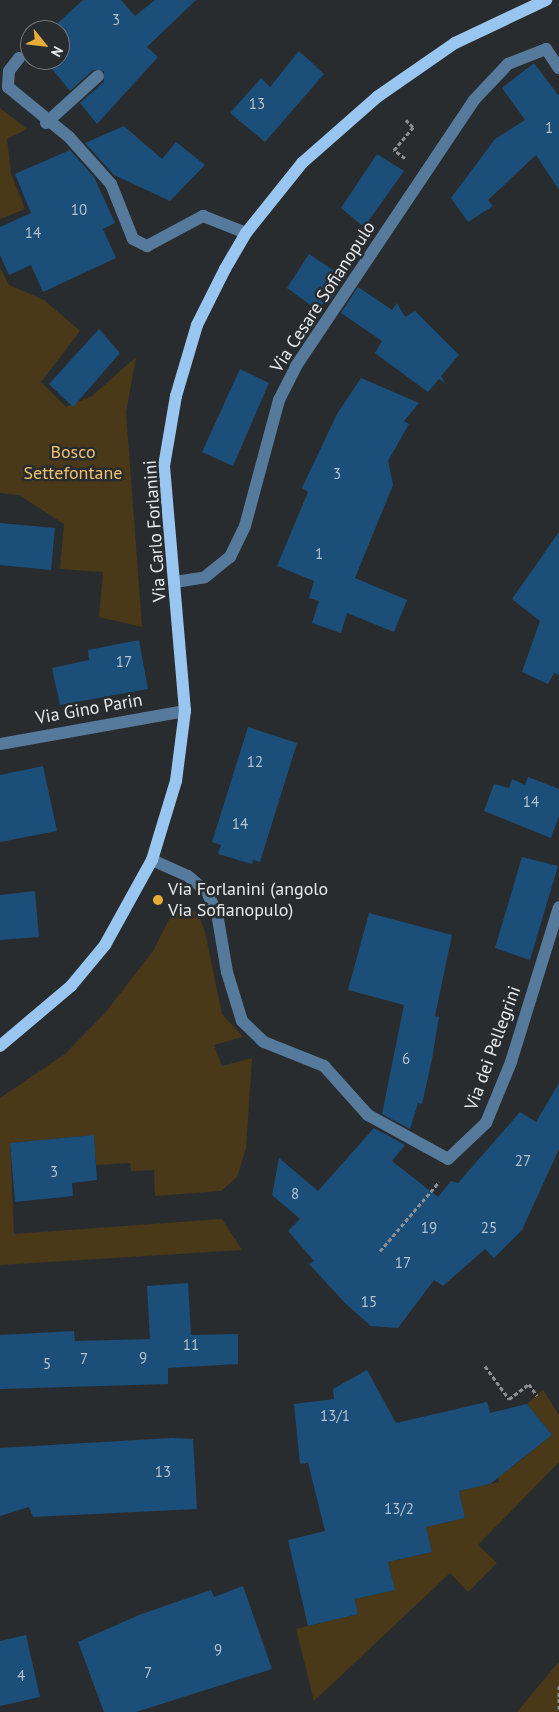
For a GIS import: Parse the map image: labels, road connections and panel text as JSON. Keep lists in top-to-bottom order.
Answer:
{
  "streets": {
    "main road": ["Via Carlo Forlanini"],
    "street": ["Via Cesare Sofianopulo", "Via Gino Parin", "Via dei Pellegrini"]
  },
  "crossings": [
    ["Via Cesare Sofianopulo", "Via Carlo Forlanini"],
    ["Via Carlo Forlanini", "Via Gino Parin"]
  ],
  "parks": ["Bosco Settefontane"],
  "places": ["Via Forlanini (angolo Via Sofianopulo)"],
  "house_numbers": [
    "3",
    "13",
    "1",
    "10",
    "14",
    "3",
    "1",
    "17",
    "12",
    "14",
    "14",
    "6",
    "27",
    "3",
    "8",
    "19",
    "25",
    "17",
    "15",
    "11",
    "9",
    "7",
    "5",
    "13/1",
    "13",
    "13/2",
    "9",
    "7",
    "4"
  ],
  "north": "bottom right"
}
